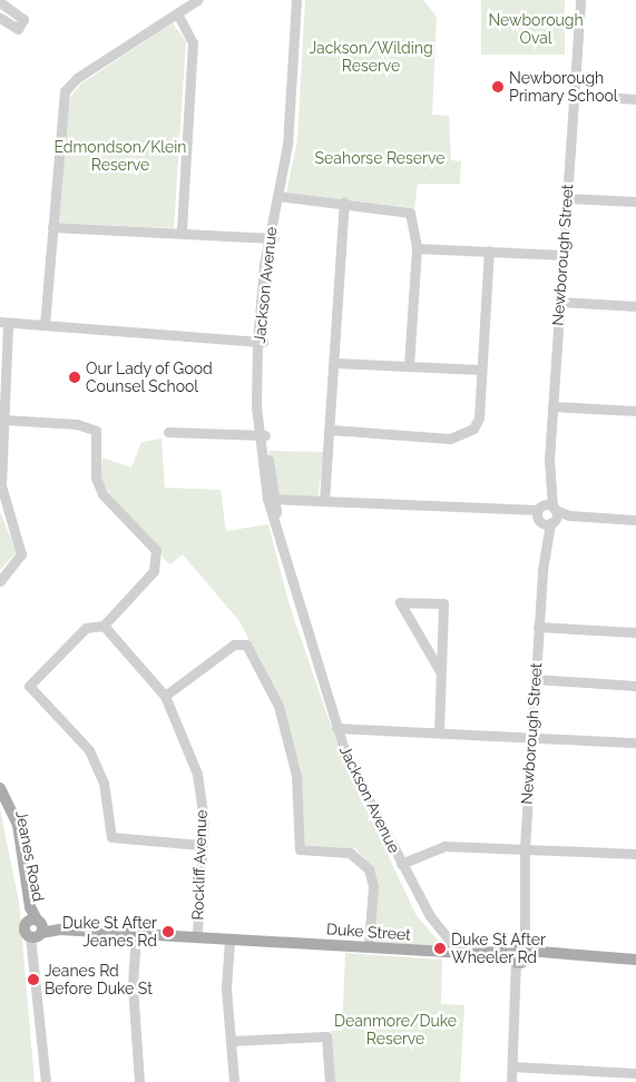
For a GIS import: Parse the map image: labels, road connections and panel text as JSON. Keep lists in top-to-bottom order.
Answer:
{
  "streets": {
    "main road": ["Jeanes Road", "Duke Street"],
    "street": ["Newborough Street", "Jackson Avenue", "Rockliff Avenue"]
  },
  "crossings": [
    ["Newborough Street", "Duke Street"],
    ["Jackson Avenue", "Duke Street"],
    ["Jeanes Road", "Duke Street"],
    ["Rockliff Avenue", "Duke Street"]
  ],
  "parks": [
    "Newborough Oval",
    "Jackson/Wilding Reserve",
    "Edmondson/Klein Reserve",
    "Seahorse Reserve",
    "Deanmore/Duke Reserve"
  ],
  "places": [
    "Newborough Primary School",
    "Our Lady of Good Counsel School",
    "Duke St After Jeanes Rd",
    "Duke St After Wheeler Rd",
    "Jeanes Rd Before Duke St"
  ]
}
